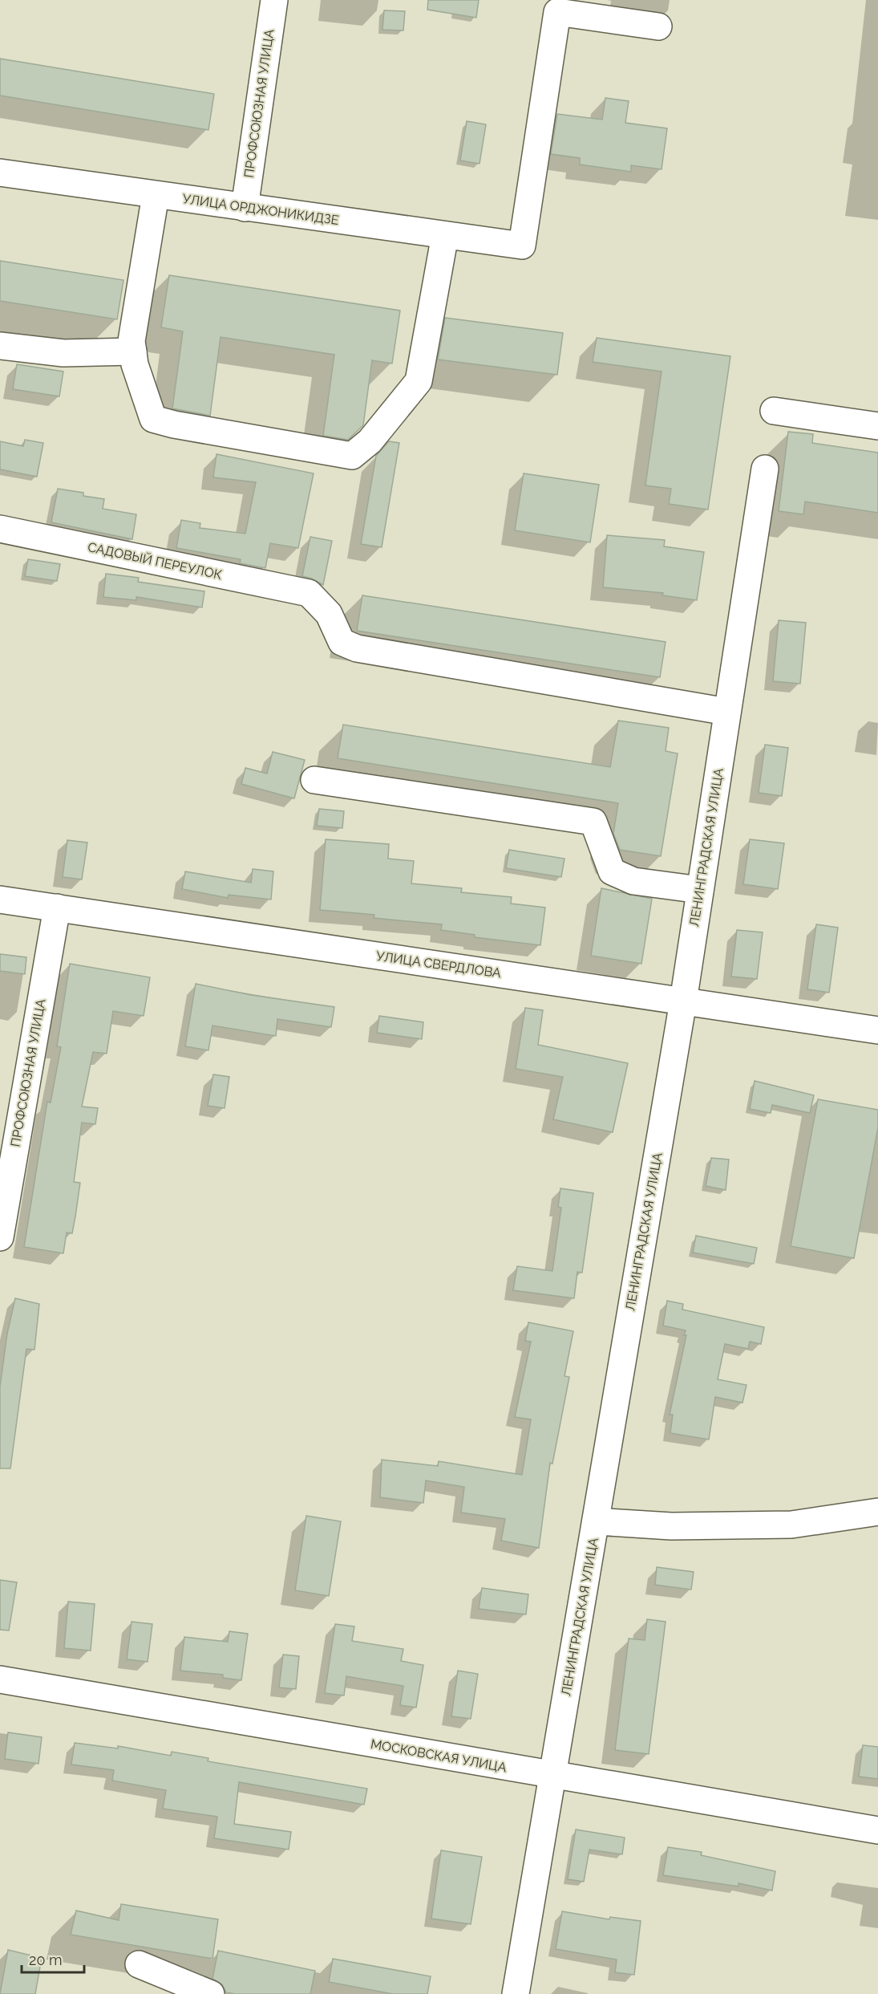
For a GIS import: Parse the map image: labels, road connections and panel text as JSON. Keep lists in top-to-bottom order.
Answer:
{
  "streets": {
    "street": [
      "ПРОФСОЮЗНАЯ УЛИЦА",
      "УЛИЦА ОРДЖОНИКИДЗЕ",
      "САДОВЫЙ ПЕРЕУЛОК",
      "ЛЕНИНГРАДСКАЯ УЛИЦА",
      "УЛИЦА СВЕРДЛОВА",
      "МОСКОВСКАЯ УЛИЦА"
    ]
  },
  "crossings": [
    ["ПРОФСОЮЗНАЯ УЛИЦА", "УЛИЦА ОРДЖОНИКИДЗЕ"],
    ["ПРОФСОЮЗНАЯ УЛИЦА", "УЛИЦА СВЕРДЛОВА"],
    ["САДОВЫЙ ПЕРЕУЛОК", "ЛЕНИНГРАДСКАЯ УЛИЦА"],
    ["ЛЕНИНГРАДСКАЯ УЛИЦА", "УЛИЦА СВЕРДЛОВА"],
    ["ЛЕНИНГРАДСКАЯ УЛИЦА", "МОСКОВСКАЯ УЛИЦА"]
  ],
  "scale_bar": "20 m"
}
